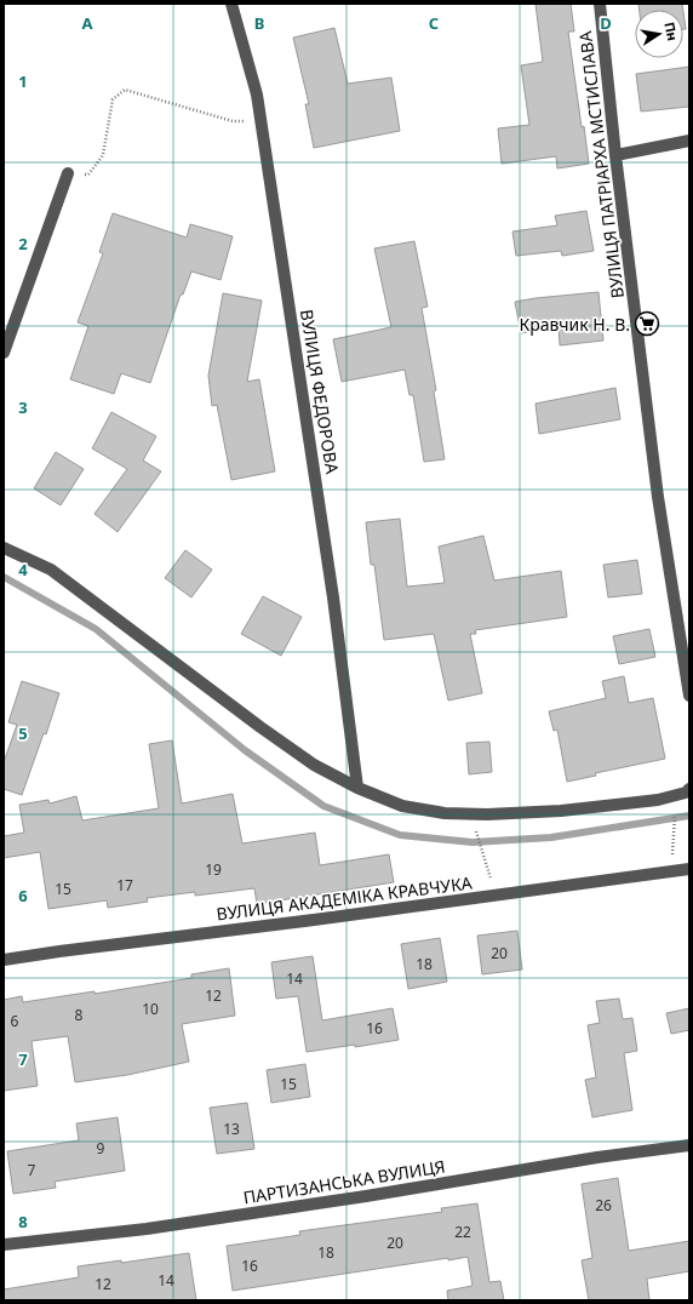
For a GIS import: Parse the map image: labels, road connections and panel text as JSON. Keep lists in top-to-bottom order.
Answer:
{
  "streets": {
    "street": [
      "ВУЛИЦЯ ПАТРІАРХА МСТИСЛАВА",
      "ВУЛИЦЯ ФЕДОРОВА",
      "ВУЛИЦЯ АКАДЕМІКА КРАВЧУКА",
      "ПАРТИЗАНСЬКА ВУЛИЦЯ"
    ]
  },
  "places": {
    "supermarket": ["Кравчик Н. В."]
  },
  "house_numbers": [
    "19",
    "17",
    "15",
    "20",
    "18",
    "14",
    "12",
    "10",
    "8",
    "6",
    "16",
    "15",
    "13",
    "9",
    "7",
    "26",
    "22",
    "20",
    "18",
    "16",
    "14",
    "12"
  ],
  "north": "right",
  "grid": {
    "columns": [
      "A",
      "B",
      "C",
      "D"
    ],
    "rows": [
      "1",
      "2",
      "3",
      "4",
      "5",
      "6",
      "7",
      "8"
    ]
  }
}
